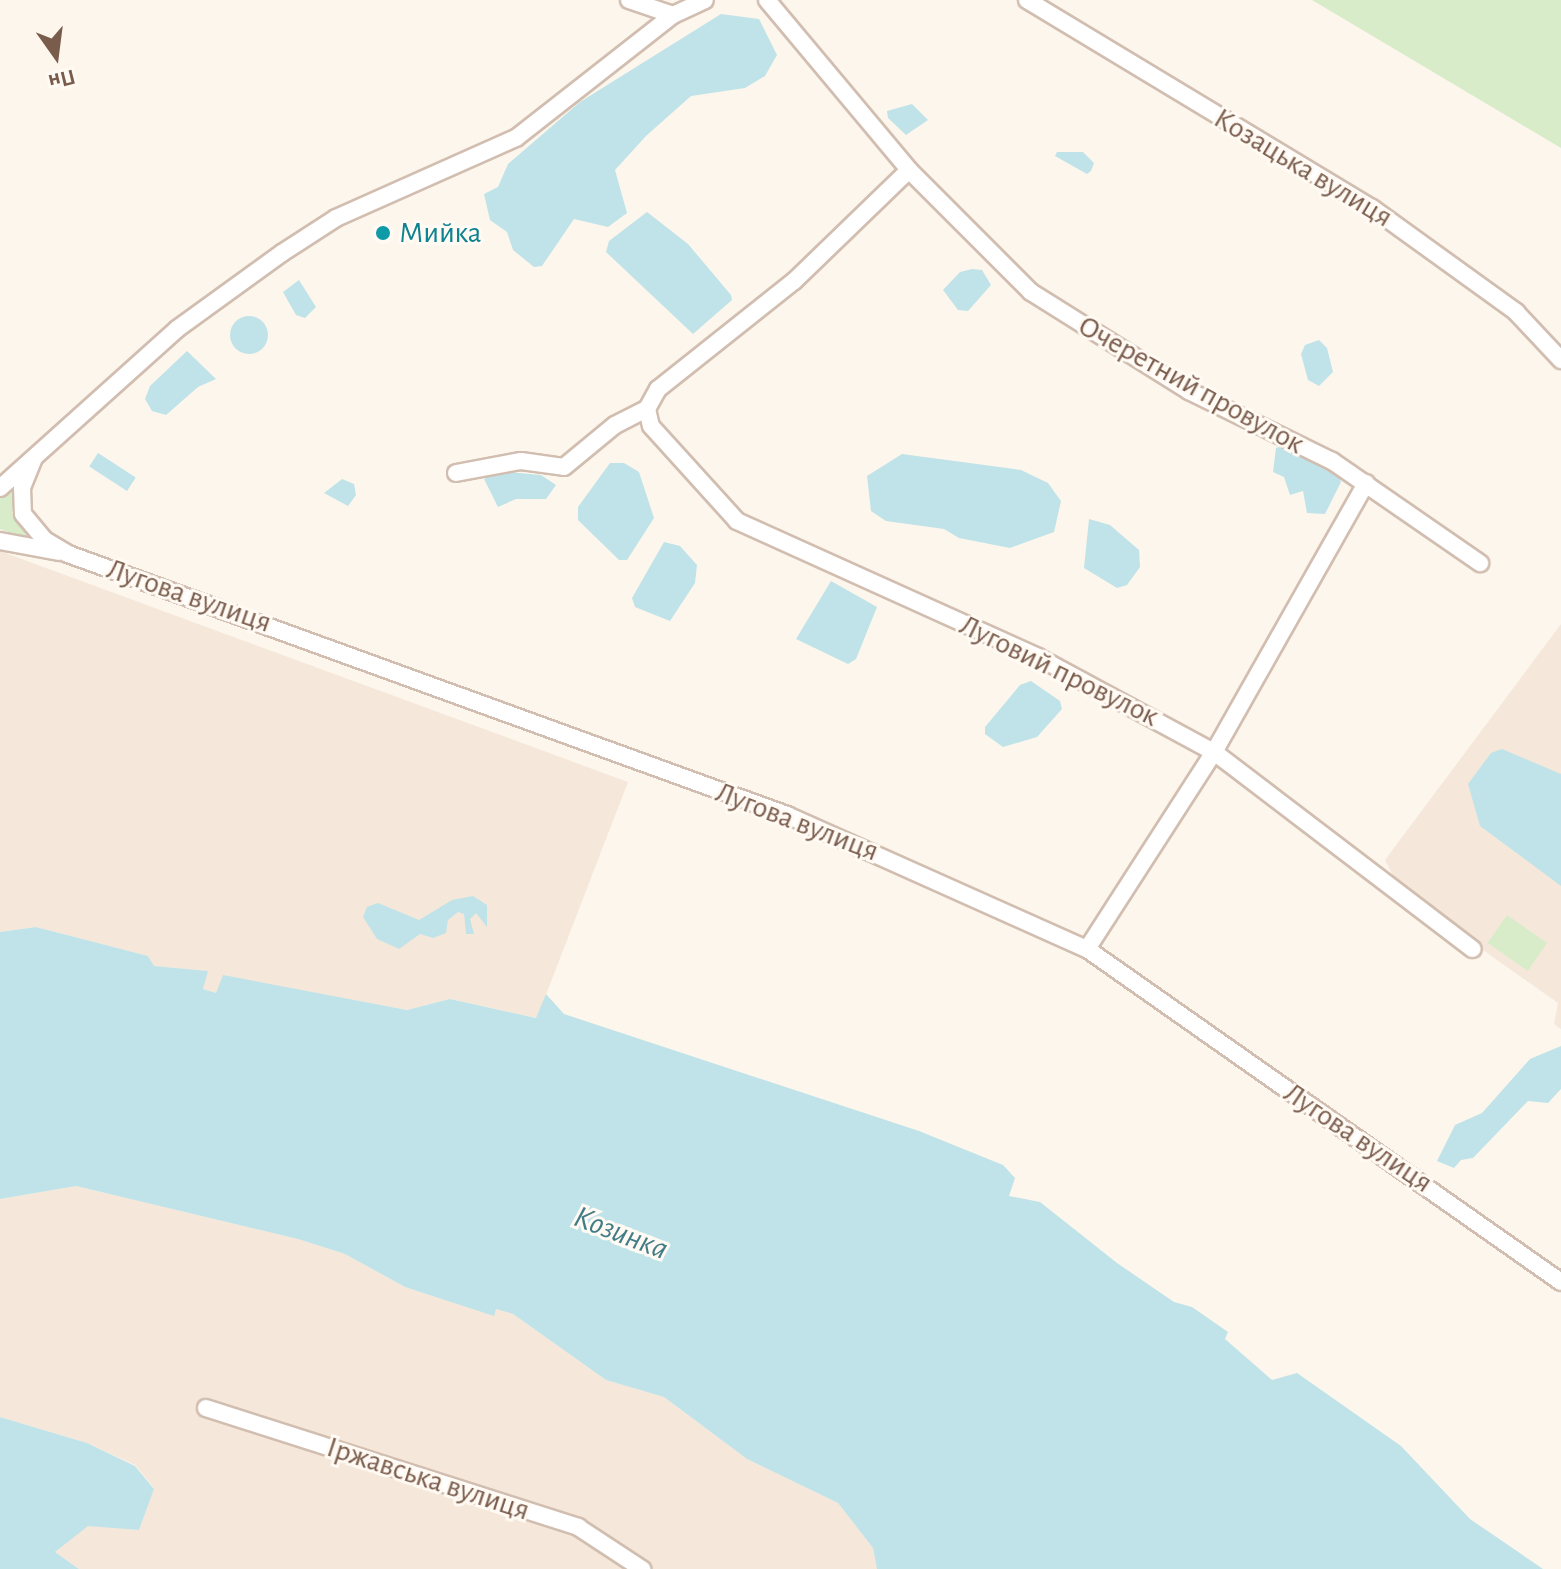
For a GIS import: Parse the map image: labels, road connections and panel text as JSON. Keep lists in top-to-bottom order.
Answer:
{
  "streets": {
    "street": [
      "Козацька вулиця",
      "Очеретний провулок",
      "Лугова вулиця",
      "Луговий провулок",
      "Іржавська вулиця"
    ]
  },
  "water": ["Козинка"],
  "places": ["Мийка"],
  "north": "bottom"
}
